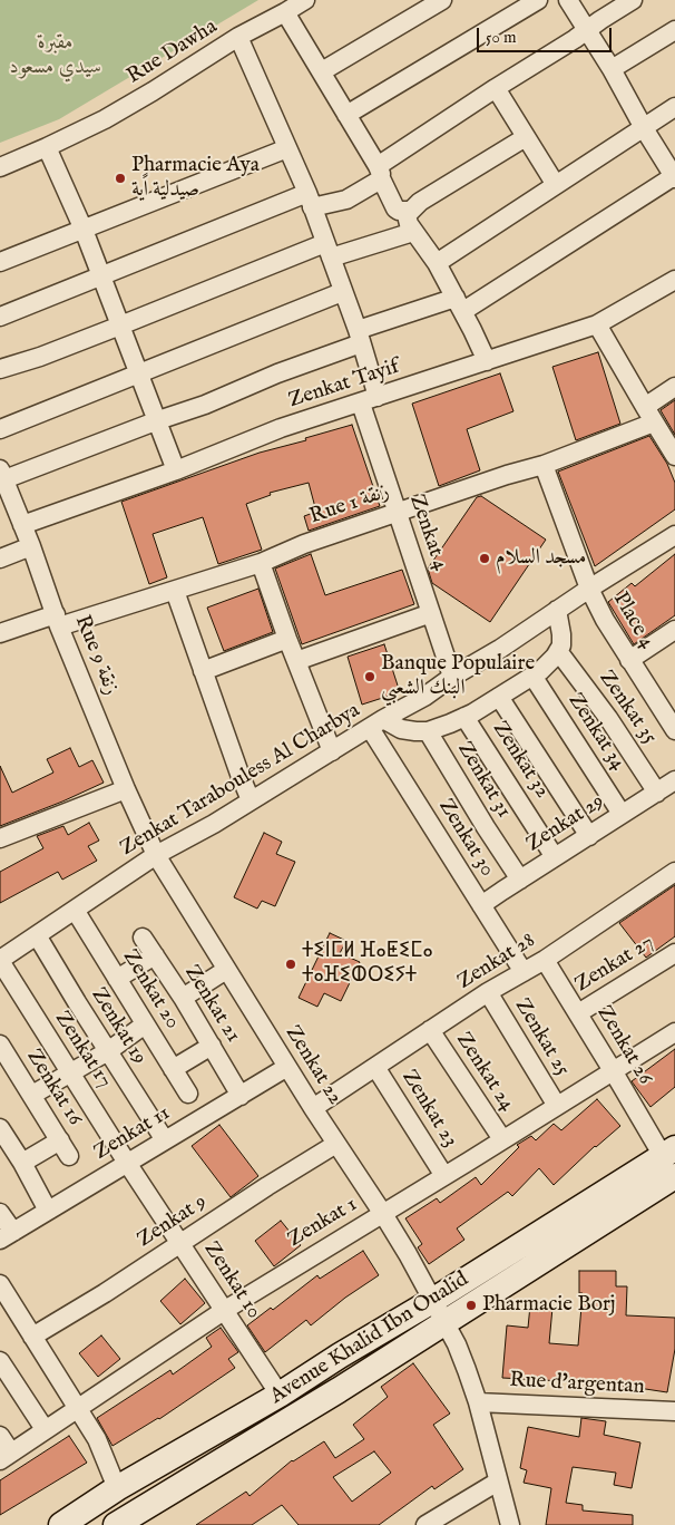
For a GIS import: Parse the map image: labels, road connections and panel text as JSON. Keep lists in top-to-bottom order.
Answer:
{
  "streets": {
    "main road": ["Avenue Khalid Ibn Oualid"],
    "street": [
      "Rue Dawha",
      "Zenkat Tayif",
      "Rue 1 زنقة",
      "Zenkat 4",
      "Place 4",
      "Rue 9 زنقة",
      "Zenkat 35",
      "Zenkat 34",
      "Zenkat 32",
      "Zenkat Tarabouless Al Charbya",
      "Zenkat 31",
      "Zenkat 29",
      "Zenkat 30",
      "Zenkat 28",
      "Zenkat 27",
      "Zenkat 20",
      "Zenkat 21",
      "Zenkat 19",
      "Zenkat 25",
      "Zenkat 26",
      "Zenkat 17",
      "Zenkat 22",
      "Zenkat 24",
      "Zenkat 16",
      "Zenkat 23",
      "Zenkat 11",
      "Zenkat 9",
      "Zenkat 1",
      "Zenkat 10",
      "Rue d'argentan"
    ]
  },
  "crossings": [
    ["Rue Dawha", "Zenkat 4"],
    ["Zenkat Tayif", "Zenkat 4"],
    ["Zenkat Tayif", "Rue 9 زنقة"],
    ["Rue 1 زنقة", "Zenkat 4"],
    ["Rue 1 زنقة", "Place 4"],
    ["Rue 1 زنقة", "Rue 9 زنقة"],
    ["Zenkat 4", "Zenkat Tarabouless Al Charbya"],
    ["Place 4", "Zenkat Tarabouless Al Charbya"],
    ["Rue 9 زنقة", "Zenkat Tarabouless Al Charbya"],
    ["Rue 9 زنقة", "Zenkat 22"],
    ["Zenkat 35", "Zenkat 29"],
    ["Zenkat 34", "Zenkat 29"],
    ["Zenkat 32", "Zenkat 29"],
    ["Zenkat Tarabouless Al Charbya", "Zenkat 30"],
    ["Zenkat Tarabouless Al Charbya", "Zenkat 20"],
    ["Zenkat Tarabouless Al Charbya", "Zenkat 19"],
    ["Zenkat Tarabouless Al Charbya", "Zenkat 17"],
    ["Zenkat Tarabouless Al Charbya", "Zenkat 22"],
    ["Zenkat 31", "Zenkat 29"],
    ["Zenkat 29", "Zenkat 30"],
    ["Zenkat 30", "Zenkat 28"],
    ["Zenkat 28", "Zenkat 25"],
    ["Zenkat 28", "Zenkat 26"],
    ["Zenkat 28", "Zenkat 22"],
    ["Zenkat 28", "Zenkat 24"],
    ["Zenkat 28", "Zenkat 23"],
    ["Zenkat 27", "Zenkat 26"],
    ["Zenkat 21", "Zenkat 11"],
    ["Zenkat 19", "Zenkat 11"],
    ["Zenkat 25", "Zenkat 1"],
    ["Zenkat 26", "Zenkat 1"],
    ["Zenkat 26", "Avenue Khalid Ibn Oualid"],
    ["Zenkat 17", "Zenkat 11"],
    ["Zenkat 17", "Zenkat 10"],
    ["Zenkat 22", "Zenkat 11"],
    ["Zenkat 22", "Zenkat 9"],
    ["Zenkat 22", "Zenkat 1"],
    ["Zenkat 22", "Avenue Khalid Ibn Oualid"],
    ["Zenkat 22", "Rue d'argentan"],
    ["Zenkat 24", "Zenkat 1"],
    ["Zenkat 23", "Zenkat 1"],
    ["Zenkat 11", "Zenkat 10"],
    ["Zenkat 9", "Zenkat 10"],
    ["Zenkat 1", "Zenkat 10"],
    ["Zenkat 10", "Avenue Khalid Ibn Oualid"]
  ],
  "parks": ["مقبرة سيدي مسعود"],
  "places": [
    "Pharmacie Aya صيدلية اًية",
    "مسجد السلام",
    "Banque Populaire البنك الشعبي",
    "ⵜⵉⵏⵎⵍ ⴼⴰⵟⵉⵎⴰ ⵜⴰⴼⵉⵀⵔⵉⵢⵜ",
    "Pharmacie Borj"
  ],
  "scale_bar": "50 m"
}
